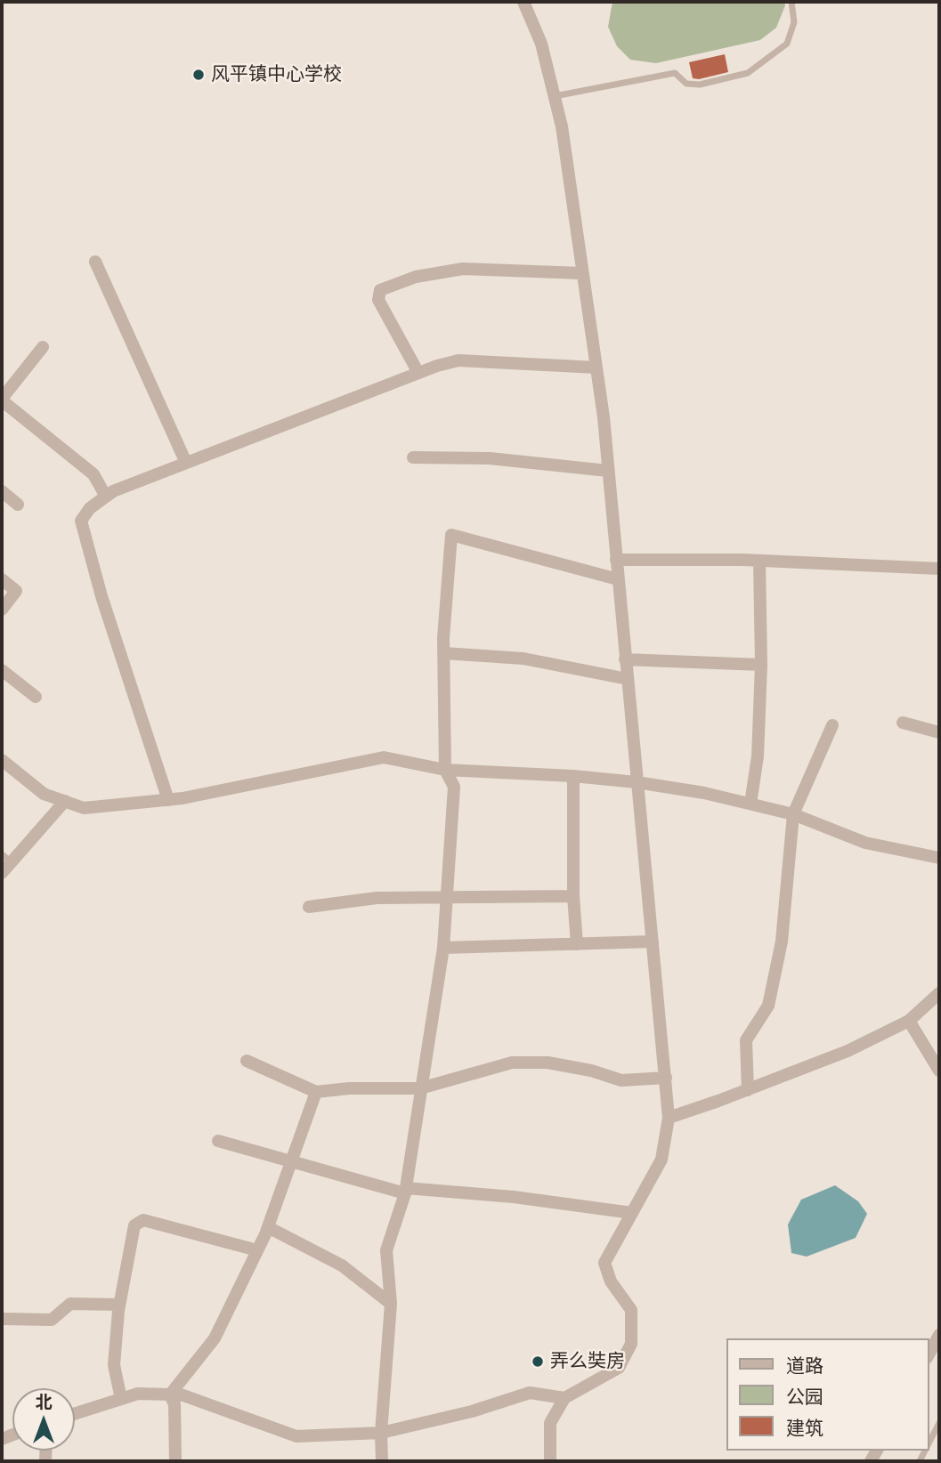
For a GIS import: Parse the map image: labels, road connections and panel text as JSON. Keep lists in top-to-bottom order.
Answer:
{
  "places": ["风平镇中心学校", "弄么奘房"],
  "legend": ["道路", "公园", "建筑"],
  "north": "top"
}
